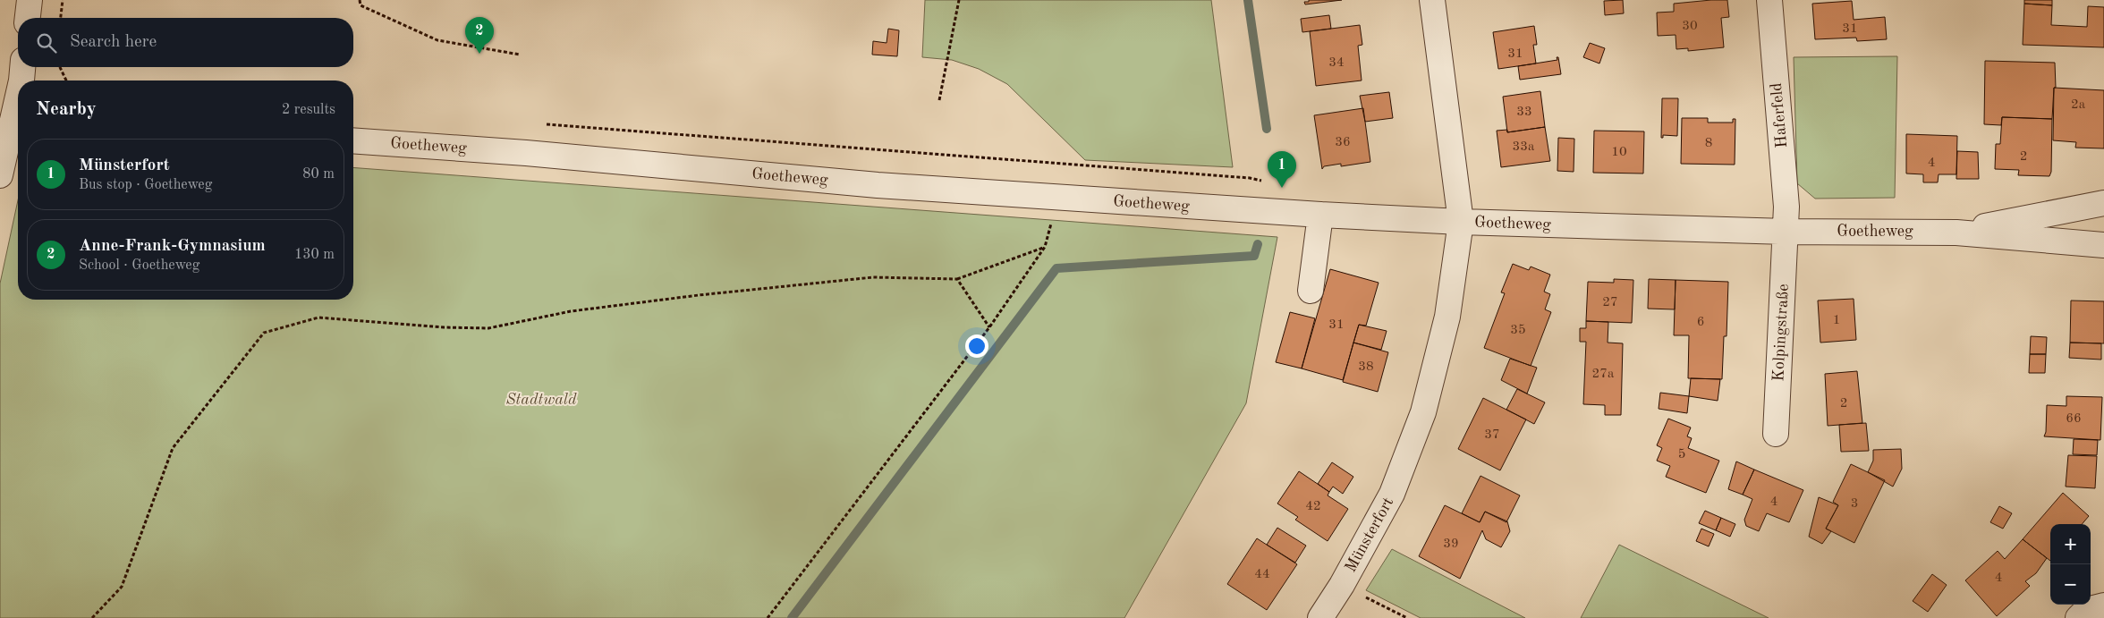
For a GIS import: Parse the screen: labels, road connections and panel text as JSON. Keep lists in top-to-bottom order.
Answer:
{
  "streets": {
    "street": [
      "Haferfeld",
      "Goetheweg",
      "Kolpingstraße",
      "Münsterfort"
    ]
  },
  "crossings": [
    ["Haferfeld", "Goetheweg"],
    ["Haferfeld", "Kolpingstraße"],
    ["Goetheweg", "Kolpingstraße"],
    ["Goetheweg", "Münsterfort"]
  ],
  "parks": ["Stadtwald"],
  "house_numbers": [
    "30",
    "31",
    "31",
    "34",
    "2a",
    "33",
    "36",
    "8",
    "33a",
    "10",
    "2",
    "4",
    "27",
    "1",
    "6",
    "31",
    "35",
    "38",
    "27a",
    "2",
    "66",
    "37",
    "5",
    "4",
    "3",
    "42",
    "39",
    "44",
    "4"
  ],
  "page": {
    "pins": ["2", "1"],
    "search": "Search here",
    "heading": ["Nearby", "2 results"],
    "list": [
      {
        "mark": "1",
        "name": "Münsterfort",
        "note": "Bus stop · Goetheweg",
        "value": "80 m"
      },
      {
        "mark": "2",
        "name": "Anne-Frank-Gymnasium",
        "note": "School · Goetheweg",
        "value": "130 m"
      }
    ],
    "map_buttons": ["+", "−"]
  }
}
